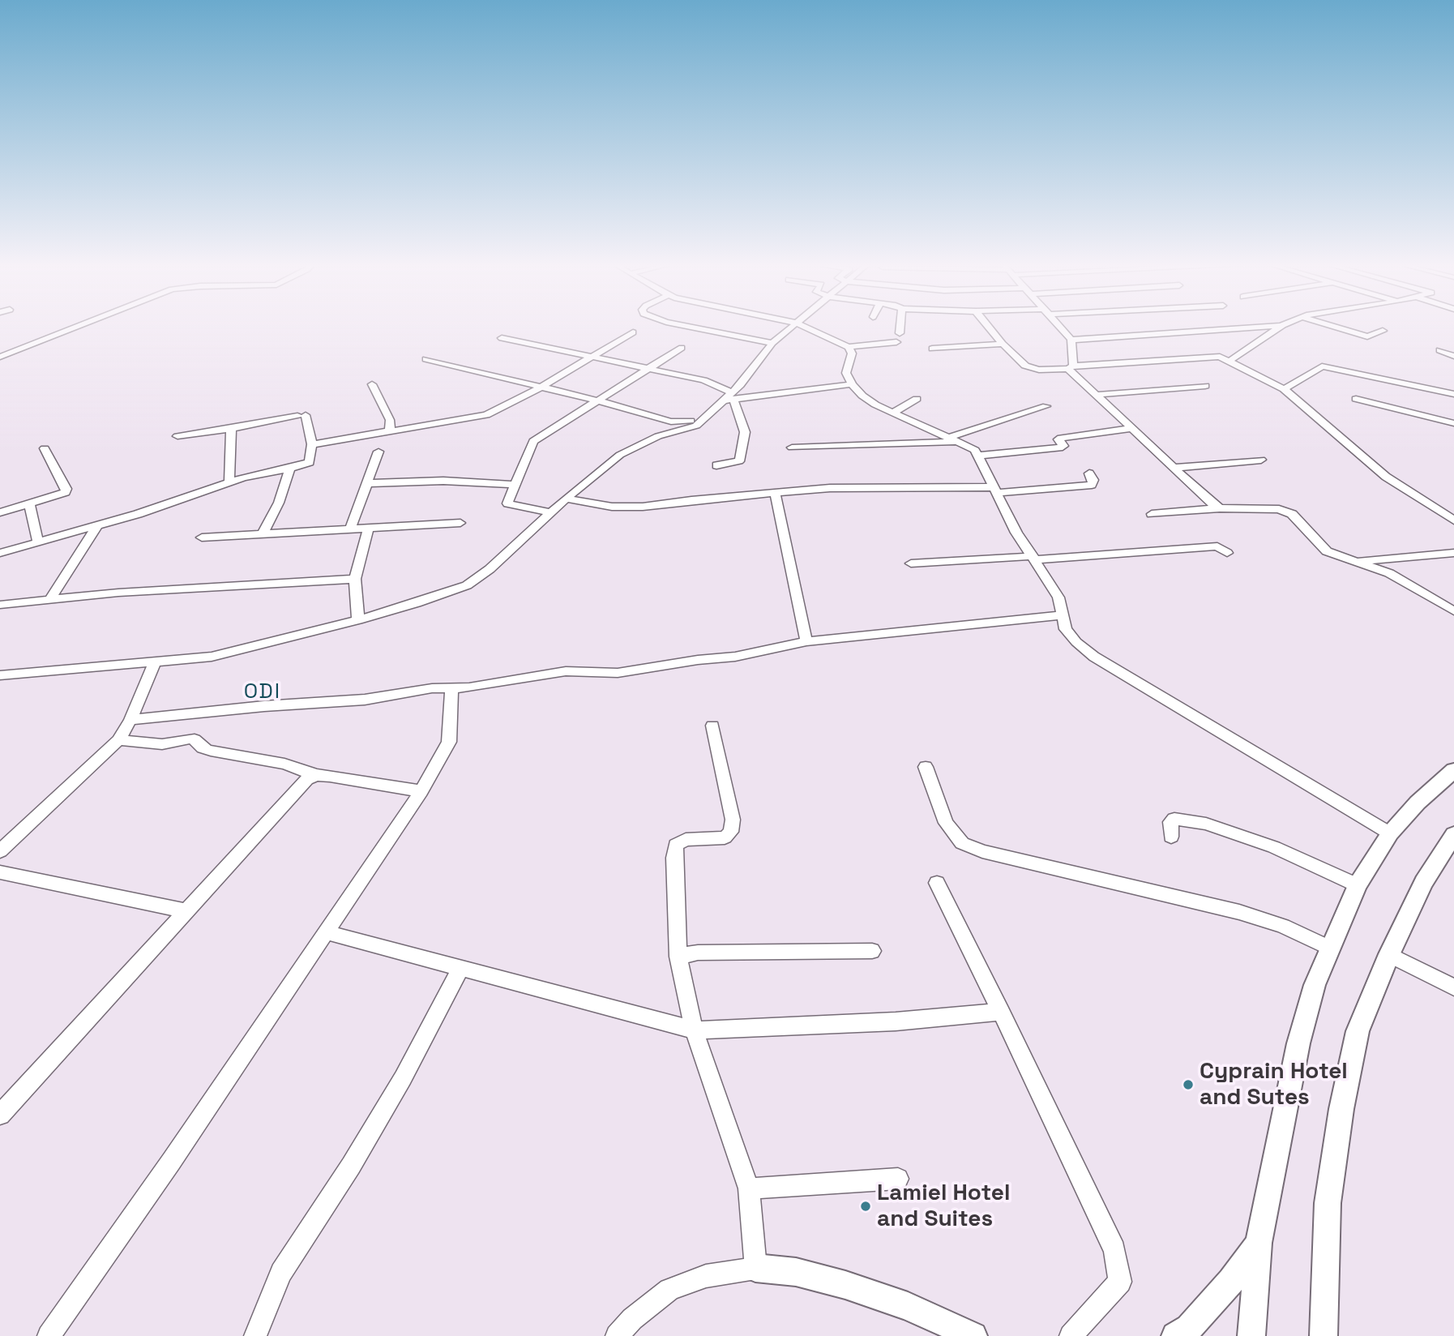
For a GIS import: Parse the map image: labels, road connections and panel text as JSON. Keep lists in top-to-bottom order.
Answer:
{
  "districts": ["ODI"],
  "places": ["Cyprain Hotel and Sutes", "Lamiel Hotel and Suites"]
}
